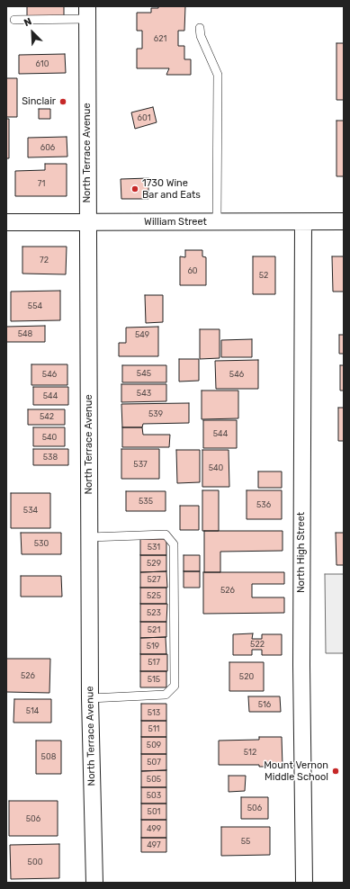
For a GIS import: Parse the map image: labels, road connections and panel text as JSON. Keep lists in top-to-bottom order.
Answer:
{
  "streets": {
    "street": ["North Terrace Avenue", "William Street", "North High Street"]
  },
  "crossings": [
    ["North Terrace Avenue", "William Street"],
    ["William Street", "North High Street"]
  ],
  "places": ["Sinclair", "1730 Wine Bar and Eats", "Mount Vernon Middle School"],
  "house_numbers": [
    "621",
    "610",
    "601",
    "606",
    "71",
    "72",
    "60",
    "52",
    "554",
    "548",
    "549",
    "545",
    "546",
    "546",
    "543",
    "544",
    "539",
    "542",
    "544",
    "540",
    "538",
    "537",
    "540",
    "535",
    "536",
    "534",
    "530",
    "531",
    "529",
    "527",
    "526",
    "525",
    "523",
    "521",
    "522",
    "519",
    "517",
    "526",
    "520",
    "515",
    "516",
    "514",
    "513",
    "511",
    "509",
    "512",
    "508",
    "507",
    "505",
    "503",
    "506",
    "501",
    "506",
    "499",
    "55",
    "497",
    "500"
  ],
  "north": "top left"
}
